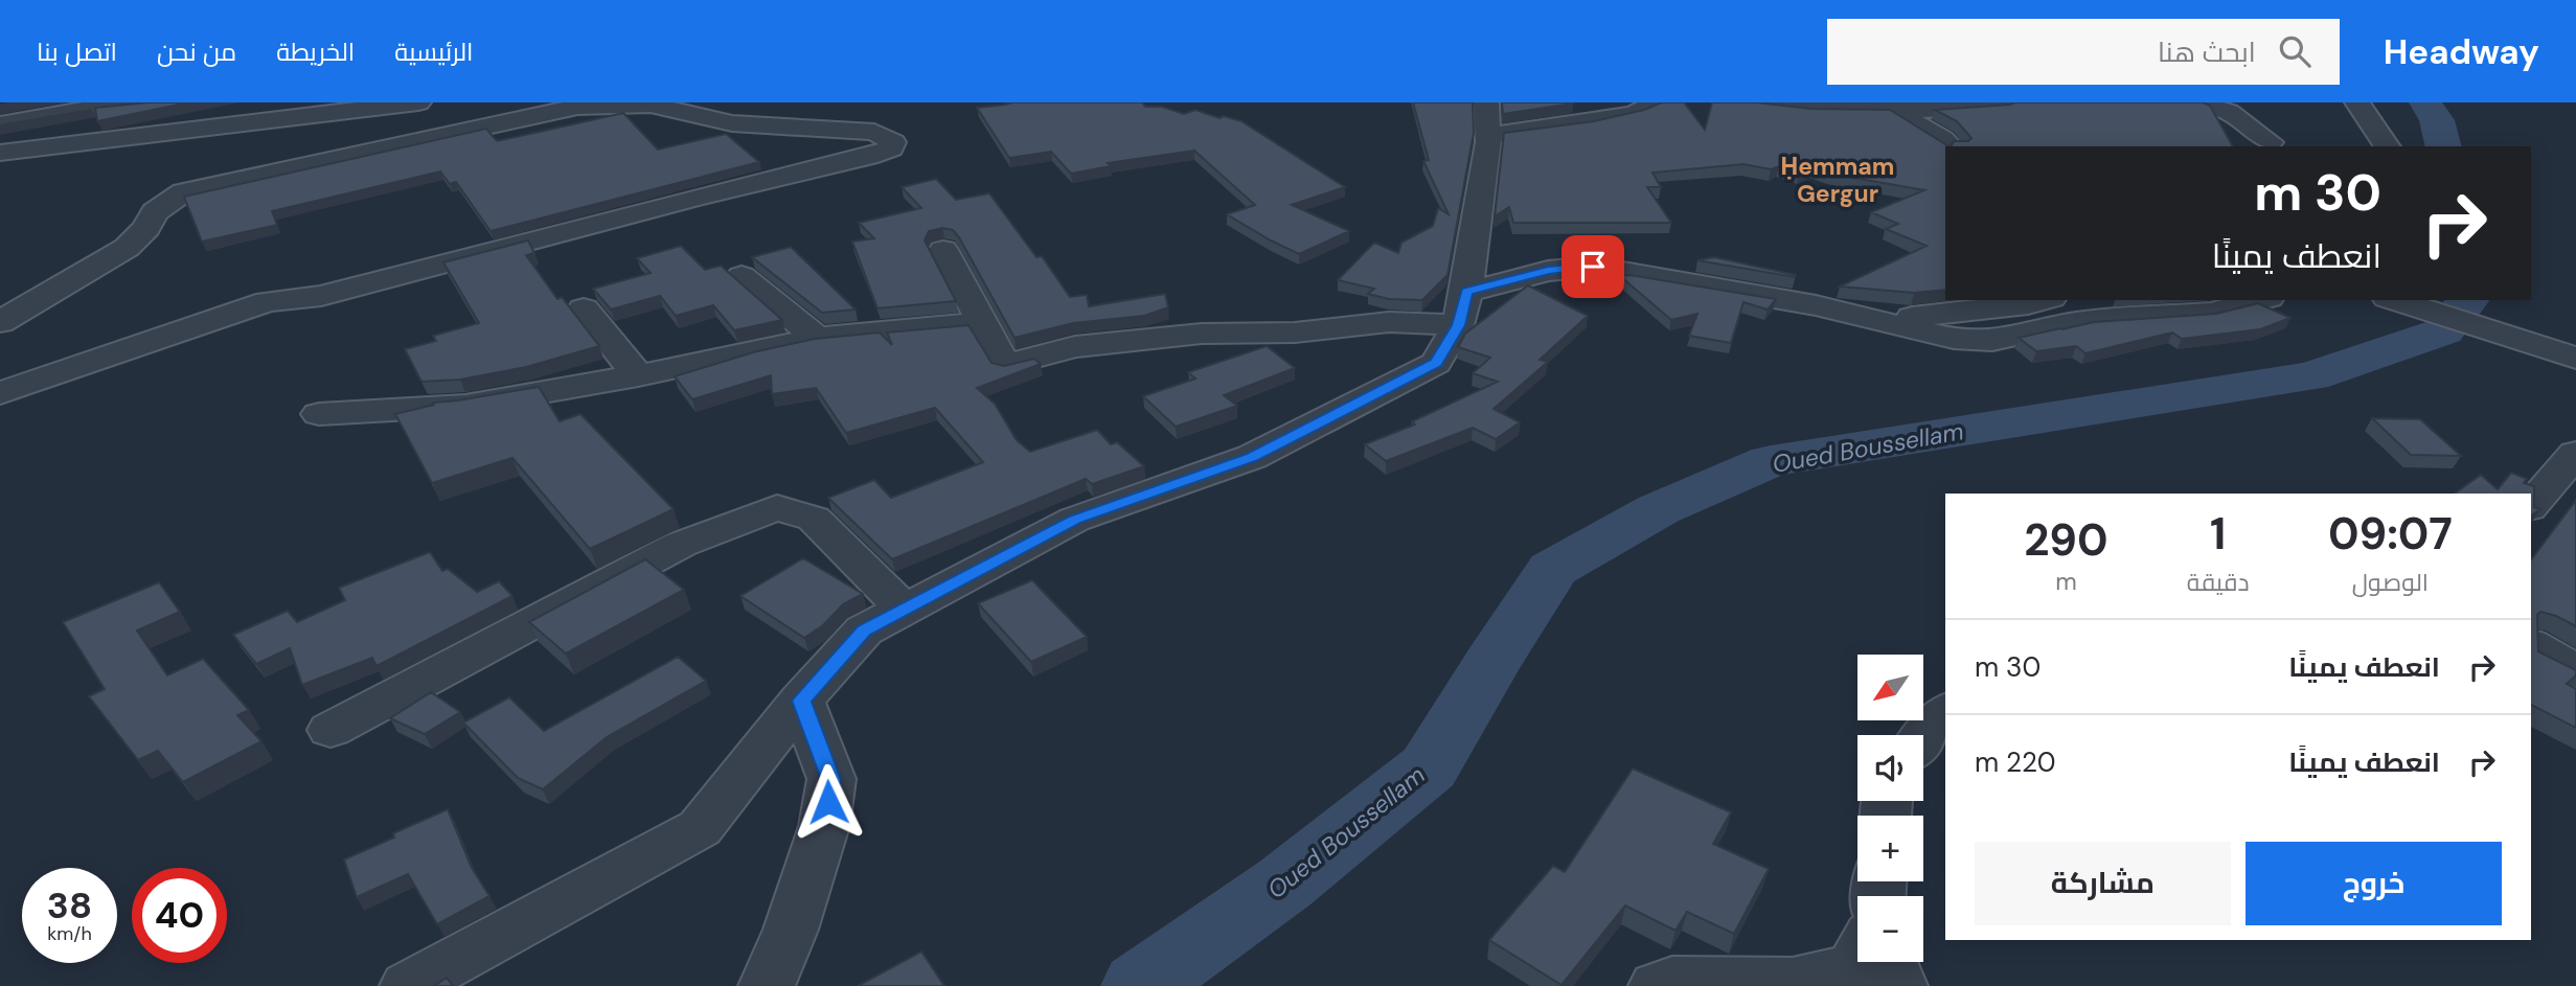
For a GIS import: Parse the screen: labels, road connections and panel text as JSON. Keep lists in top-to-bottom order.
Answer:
{
  "districts": ["Ḥemmam Gergur"],
  "water": ["Oued Boussellam"],
  "north": "bottom left",
  "page": {
    "header": "Headway",
    "search": "ابحث هنا",
    "nav": [
      "الرئيسية",
      "الخريطة",
      "من نحن",
      "اتصل بنا"
    ],
    "turn": ["30 m", "انعطف يمينًا"],
    "eta": [
      "09:07",
      "الوصول",
      "1",
      "دقيقة",
      "290",
      "m"
    ],
    "list": [
      {
        "name": "انعطف يمينًا",
        "value": "30 m"
      },
      {
        "name": "انعطف يمينًا",
        "value": "220 m"
      }
    ],
    "map_buttons": ["+", "−"],
    "buttons": ["خروج", "مشاركة"],
    "speed": "38 km/h",
    "limit": "40"
  }
}
